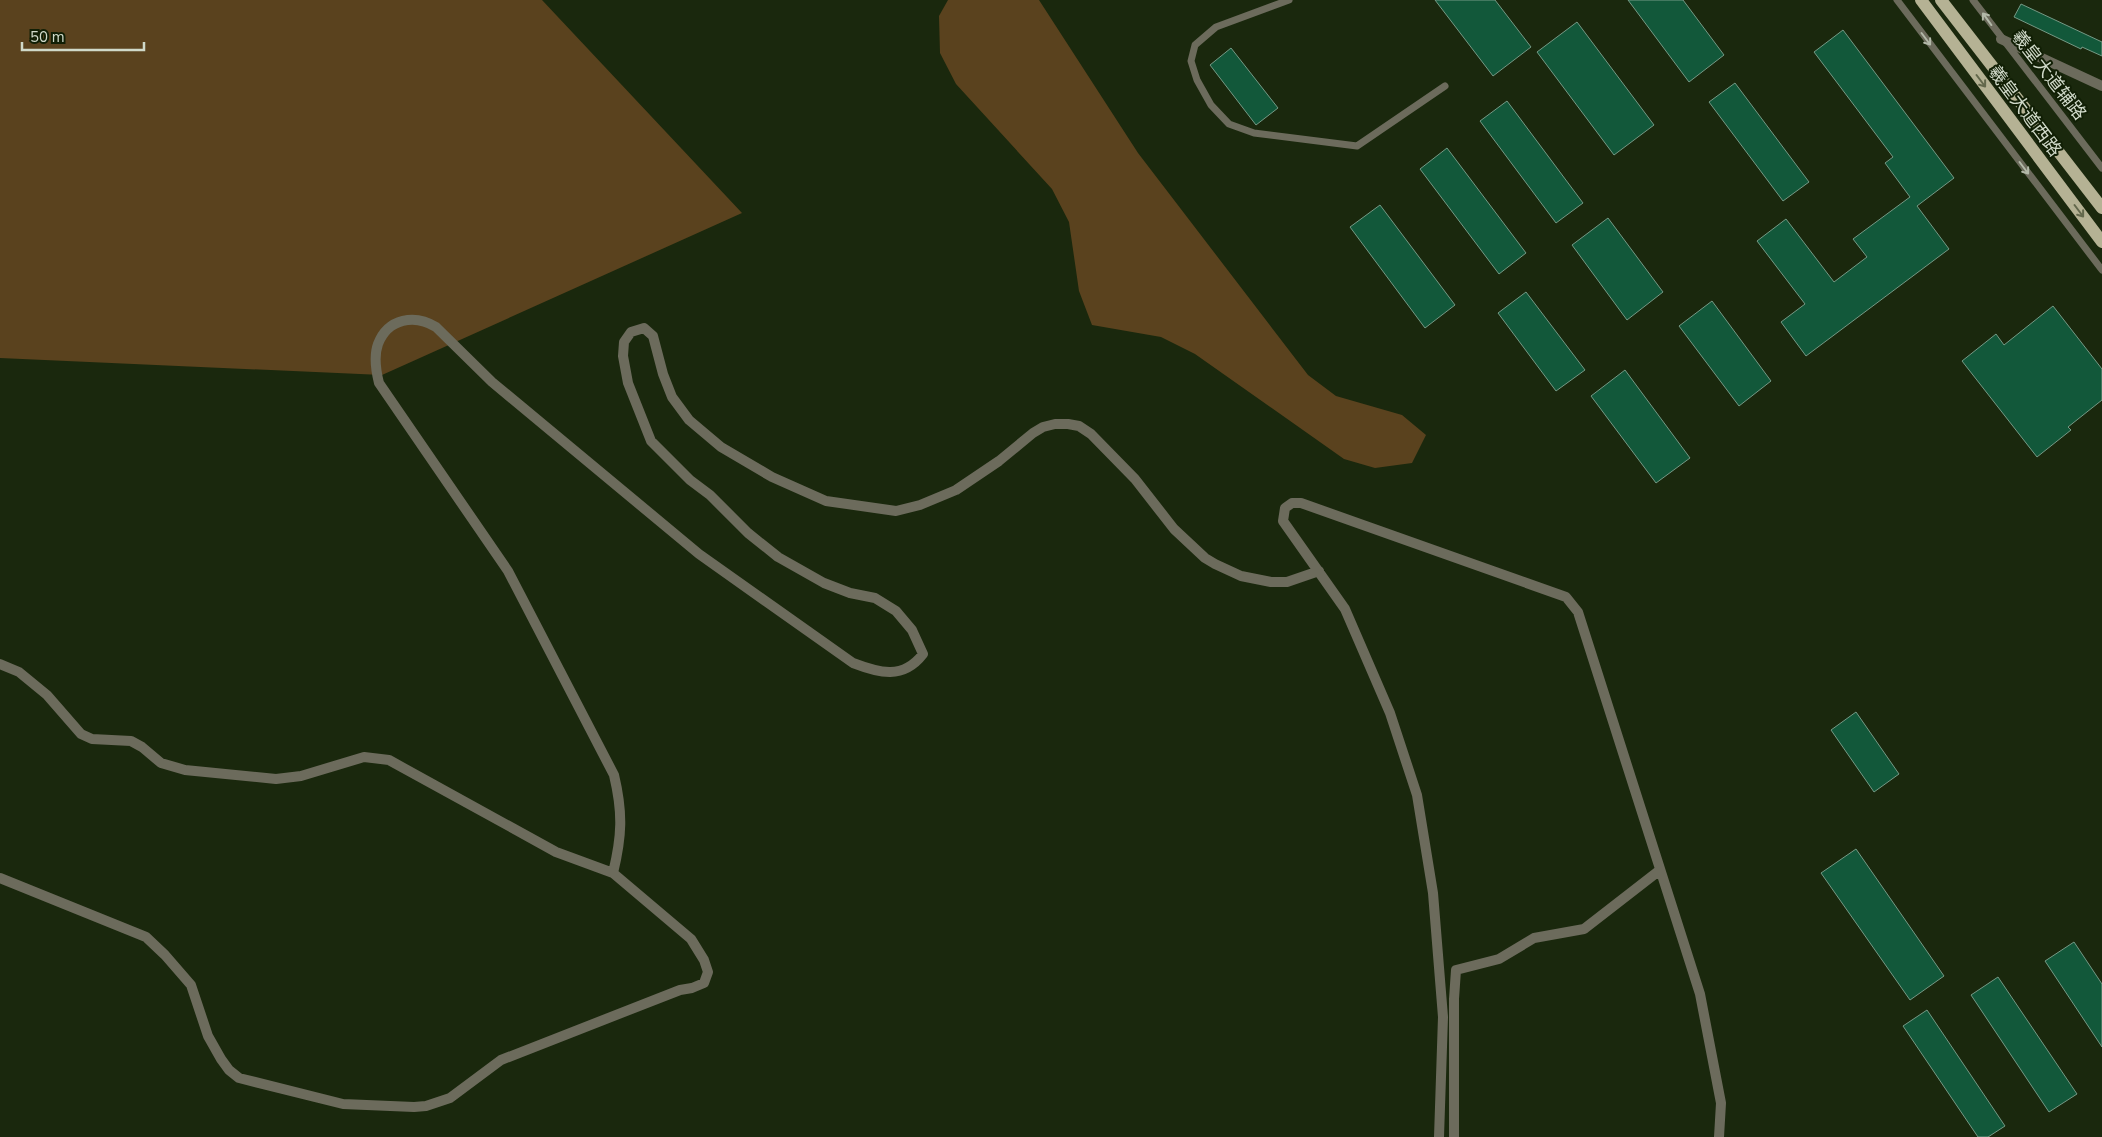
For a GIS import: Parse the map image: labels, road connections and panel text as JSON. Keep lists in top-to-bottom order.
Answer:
{
  "streets": {
    "main road": ["羲皇大道西路"],
    "lane": ["羲皇大道辅路"]
  },
  "scale_bar": "50 m"
}
